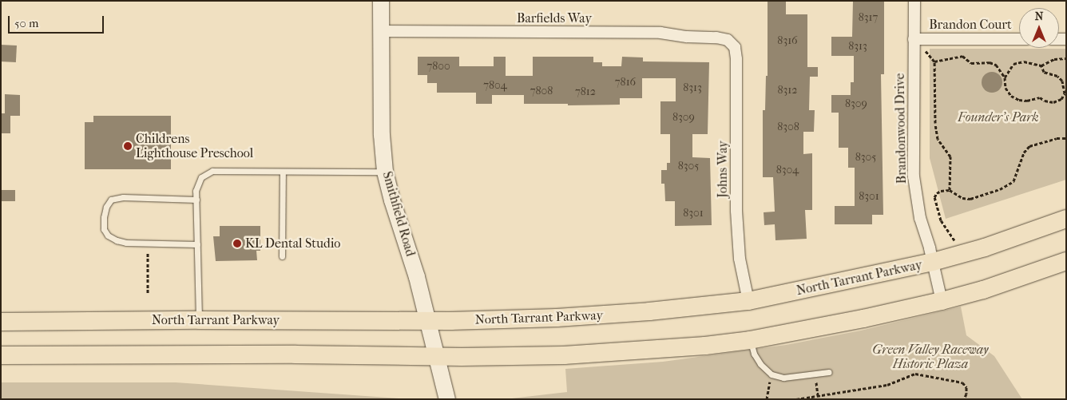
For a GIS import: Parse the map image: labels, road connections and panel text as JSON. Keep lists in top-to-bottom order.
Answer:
{
  "streets": {
    "main road": ["Smithfield Road", "North Tarrant Parkway"],
    "street": [
      "Barfields Way",
      "Brandon Court",
      "Brandonwood Drive",
      "Johns Way"
    ]
  },
  "crossings": [
    ["Barfields Way", "Johns Way"],
    ["Barfields Way", "Smithfield Road"],
    ["Brandon Court", "Brandonwood Drive"],
    ["Brandonwood Drive", "North Tarrant Parkway"],
    ["Johns Way", "North Tarrant Parkway"],
    ["Smithfield Road", "North Tarrant Parkway"]
  ],
  "parks": ["Founder's Park", "Green Valley Raceway Historic Plaza"],
  "places": ["Childrens Lighthouse Preschool", "KL Dental Studio"],
  "house_numbers": [
    "8317",
    "8316",
    "8313",
    "7800",
    "7816",
    "7804",
    "8313",
    "8312",
    "7808",
    "7812",
    "8309",
    "8309",
    "8308",
    "8305",
    "8305",
    "8304",
    "8301",
    "8301"
  ],
  "scale_bar": "50 m",
  "north": "top"
}
